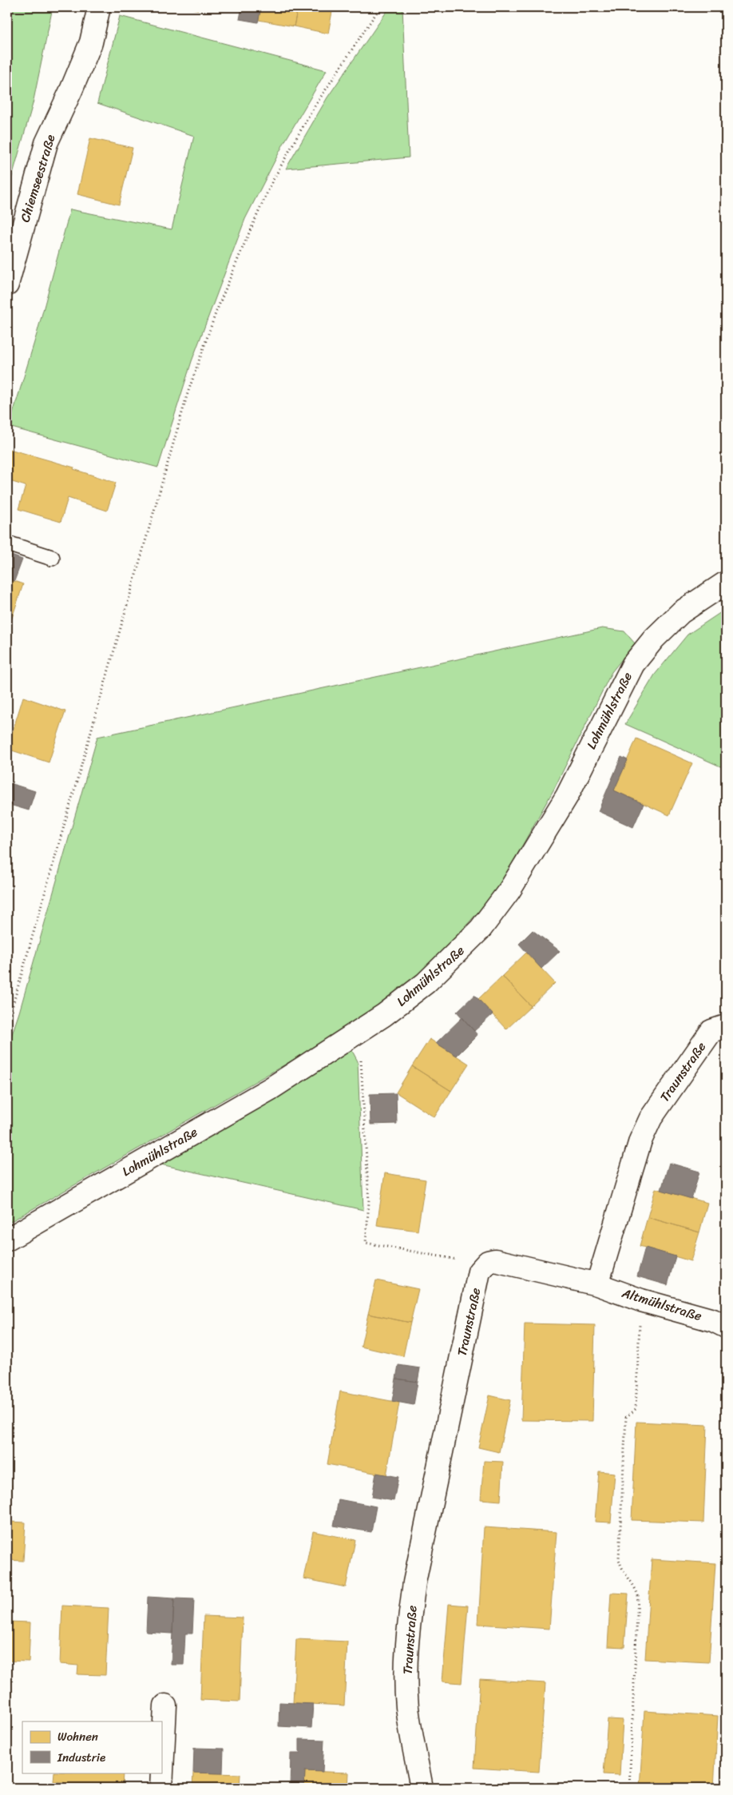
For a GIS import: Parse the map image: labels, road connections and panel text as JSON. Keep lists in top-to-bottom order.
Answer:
{
  "streets": {
    "street": [
      "Chiemseestraße",
      "Lohmühlstraße",
      "Traunstraße",
      "Altmühlstraße"
    ]
  },
  "crossings": [
    ["Traunstraße", "Altmühlstraße"]
  ],
  "legend": ["Wohnen", "Industrie"]
}
